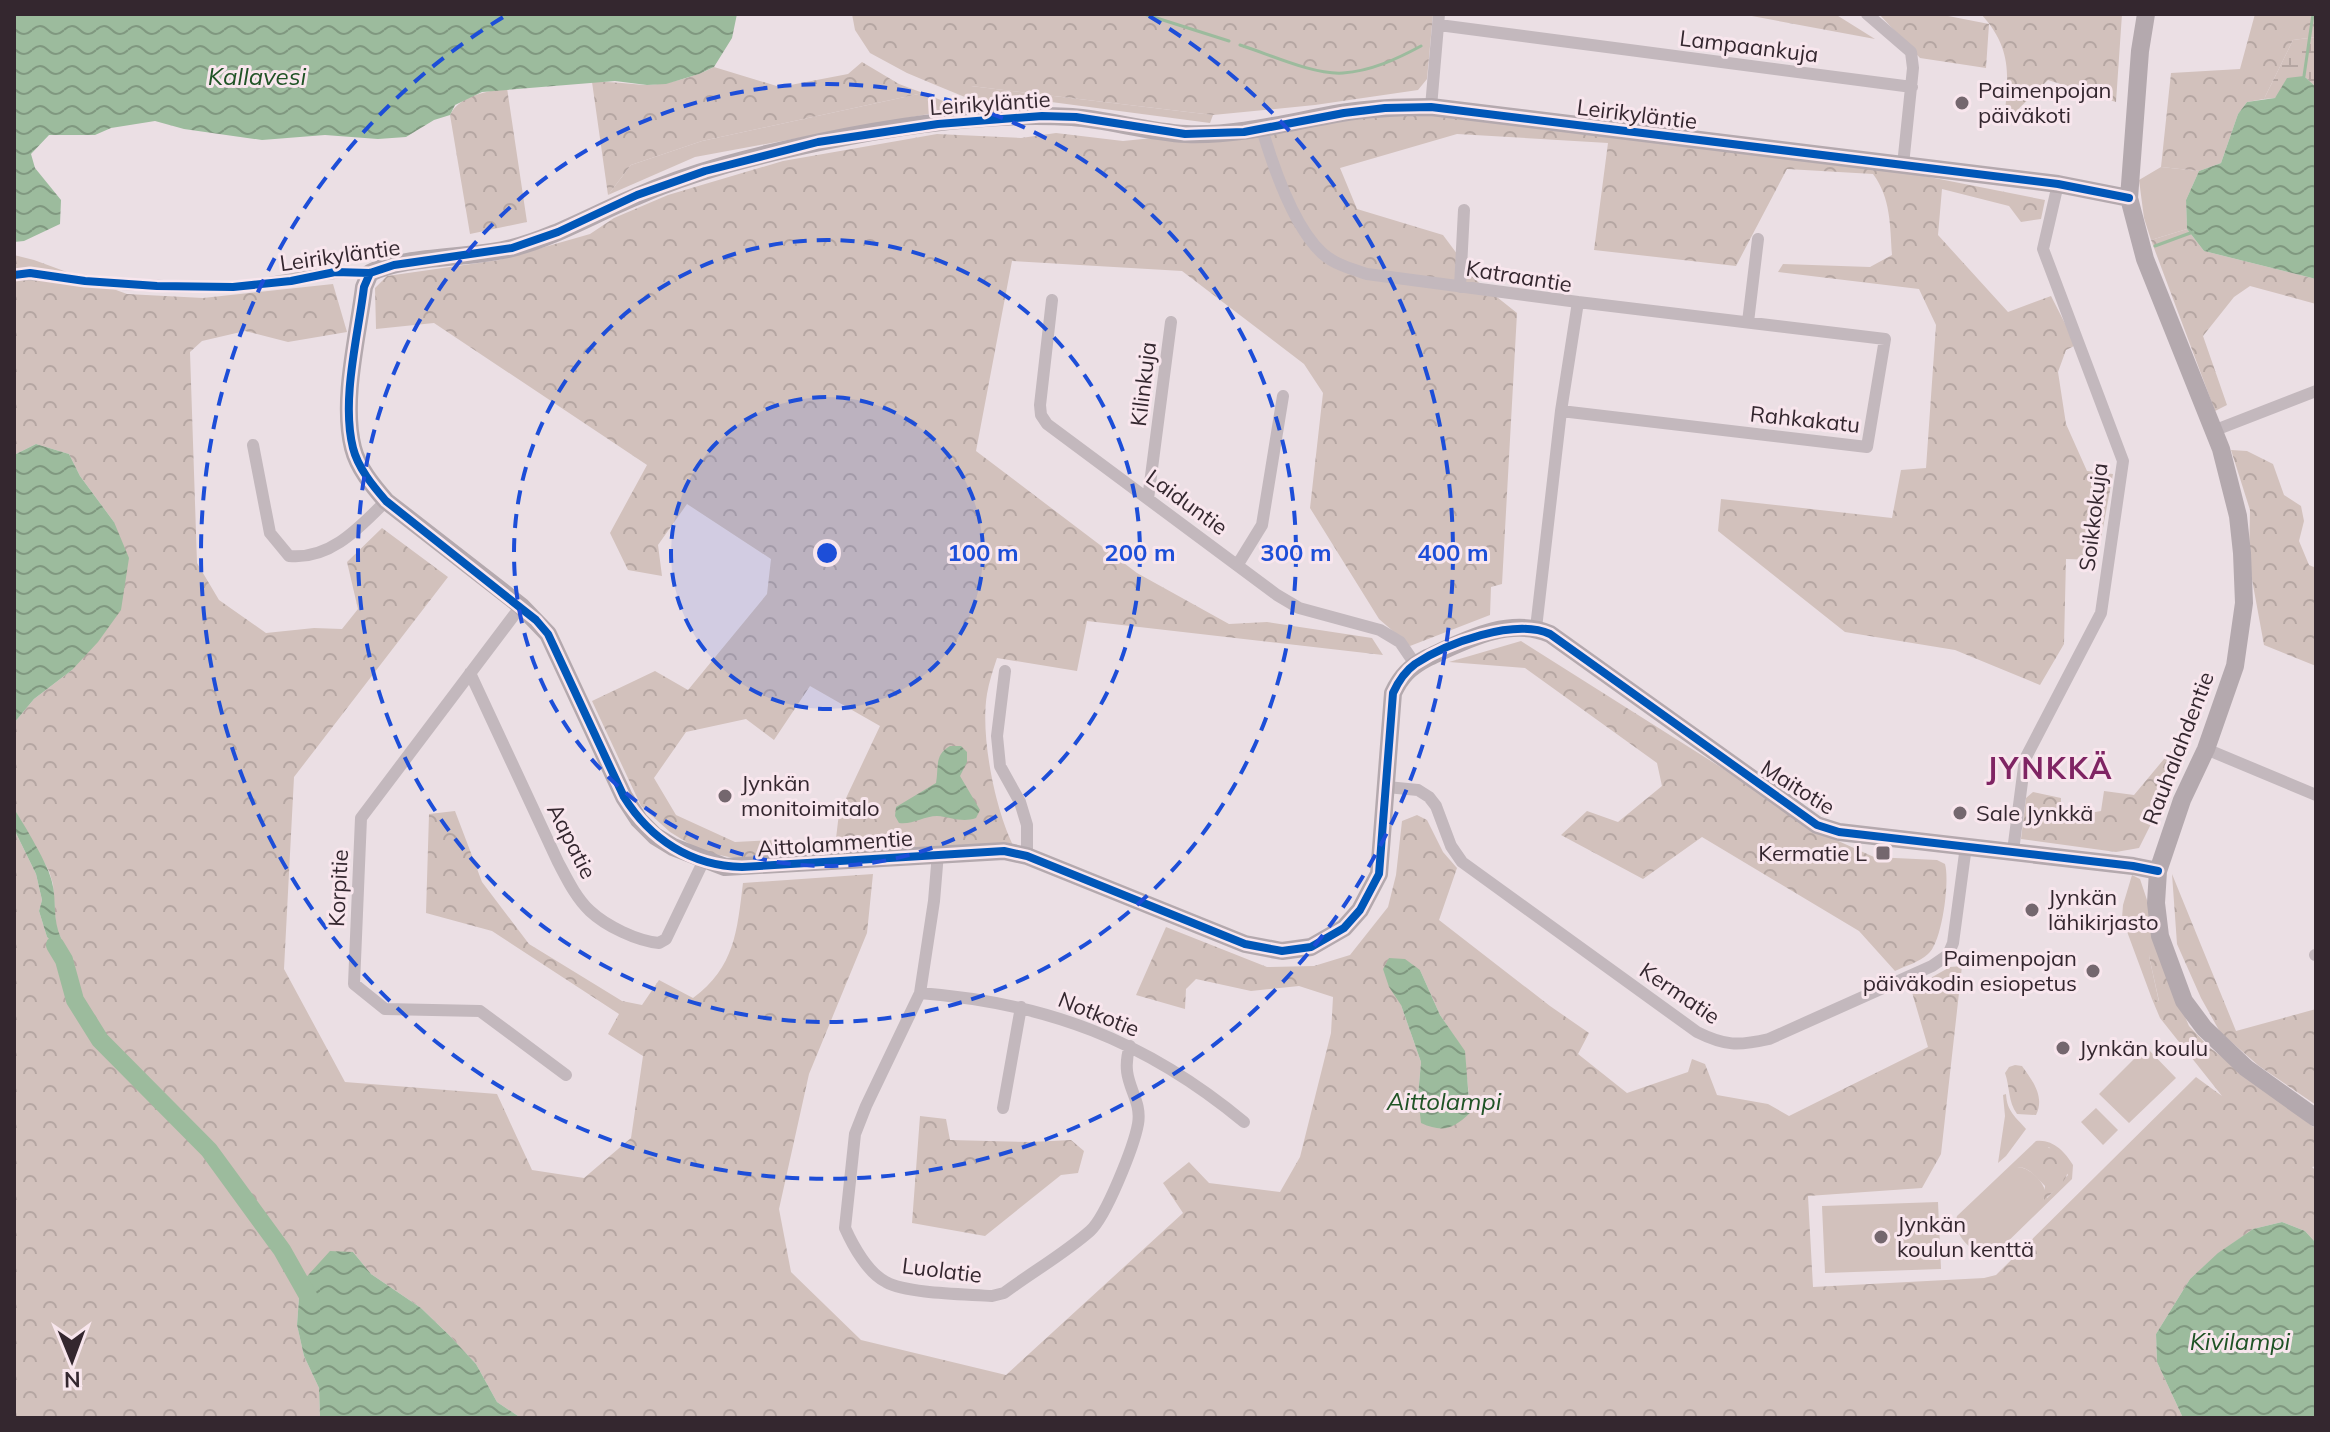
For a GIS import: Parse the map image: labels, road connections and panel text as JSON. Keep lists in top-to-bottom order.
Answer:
{
  "streets": {
    "street": [
      "Lampaankuja",
      "Leirikyläntie",
      "Katraantie",
      "Kilinkuja",
      "Rahkakatu",
      "Laiduntie",
      "Soikkokuja",
      "Rauhalahdentie",
      "Maitotie",
      "Aapatie",
      "Aittolammentie",
      "Korpitie",
      "Kermatie",
      "Notkotie",
      "Luolatie"
    ]
  },
  "crossings": [
    ["Leirikyläntie", "Katraantie"],
    ["Leirikyläntie", "Soikkokuja"],
    ["Leirikyläntie", "Rauhalahdentie"],
    ["Leirikyläntie", "Aittolammentie"],
    ["Katraantie", "Rahkakatu"],
    ["Katraantie", "Maitotie"],
    ["Kilinkuja", "Laiduntie"],
    ["Laiduntie", "Aittolammentie"],
    ["Soikkokuja", "Maitotie"],
    ["Rauhalahdentie", "Maitotie"],
    ["Maitotie", "Kermatie"],
    ["Aapatie", "Aittolammentie"],
    ["Aapatie", "Korpitie"],
    ["Aittolammentie", "Korpitie"],
    ["Aittolammentie", "Kermatie"],
    ["Aittolammentie", "Luolatie"],
    ["Notkotie", "Luolatie"]
  ],
  "districts": ["JYNKKÄ"],
  "water": ["Kallavesi", "Aittolampi", "Kivilampi"],
  "places": {
    "other": [
      "Paimenpojan päiväkoti",
      "Jynkän monitoimitalo",
      "Sale Jynkkä",
      "Jynkän lähikirjasto",
      "Paimenpojan päiväkodin esiopetus",
      "Jynkän koulu",
      "Jynkän koulun kenttä"
    ],
    "transit": ["Kermatie L"]
  },
  "north": "bottom",
  "rings": [
    "100 m",
    "200 m",
    "300 m",
    "400 m"
  ]
}
